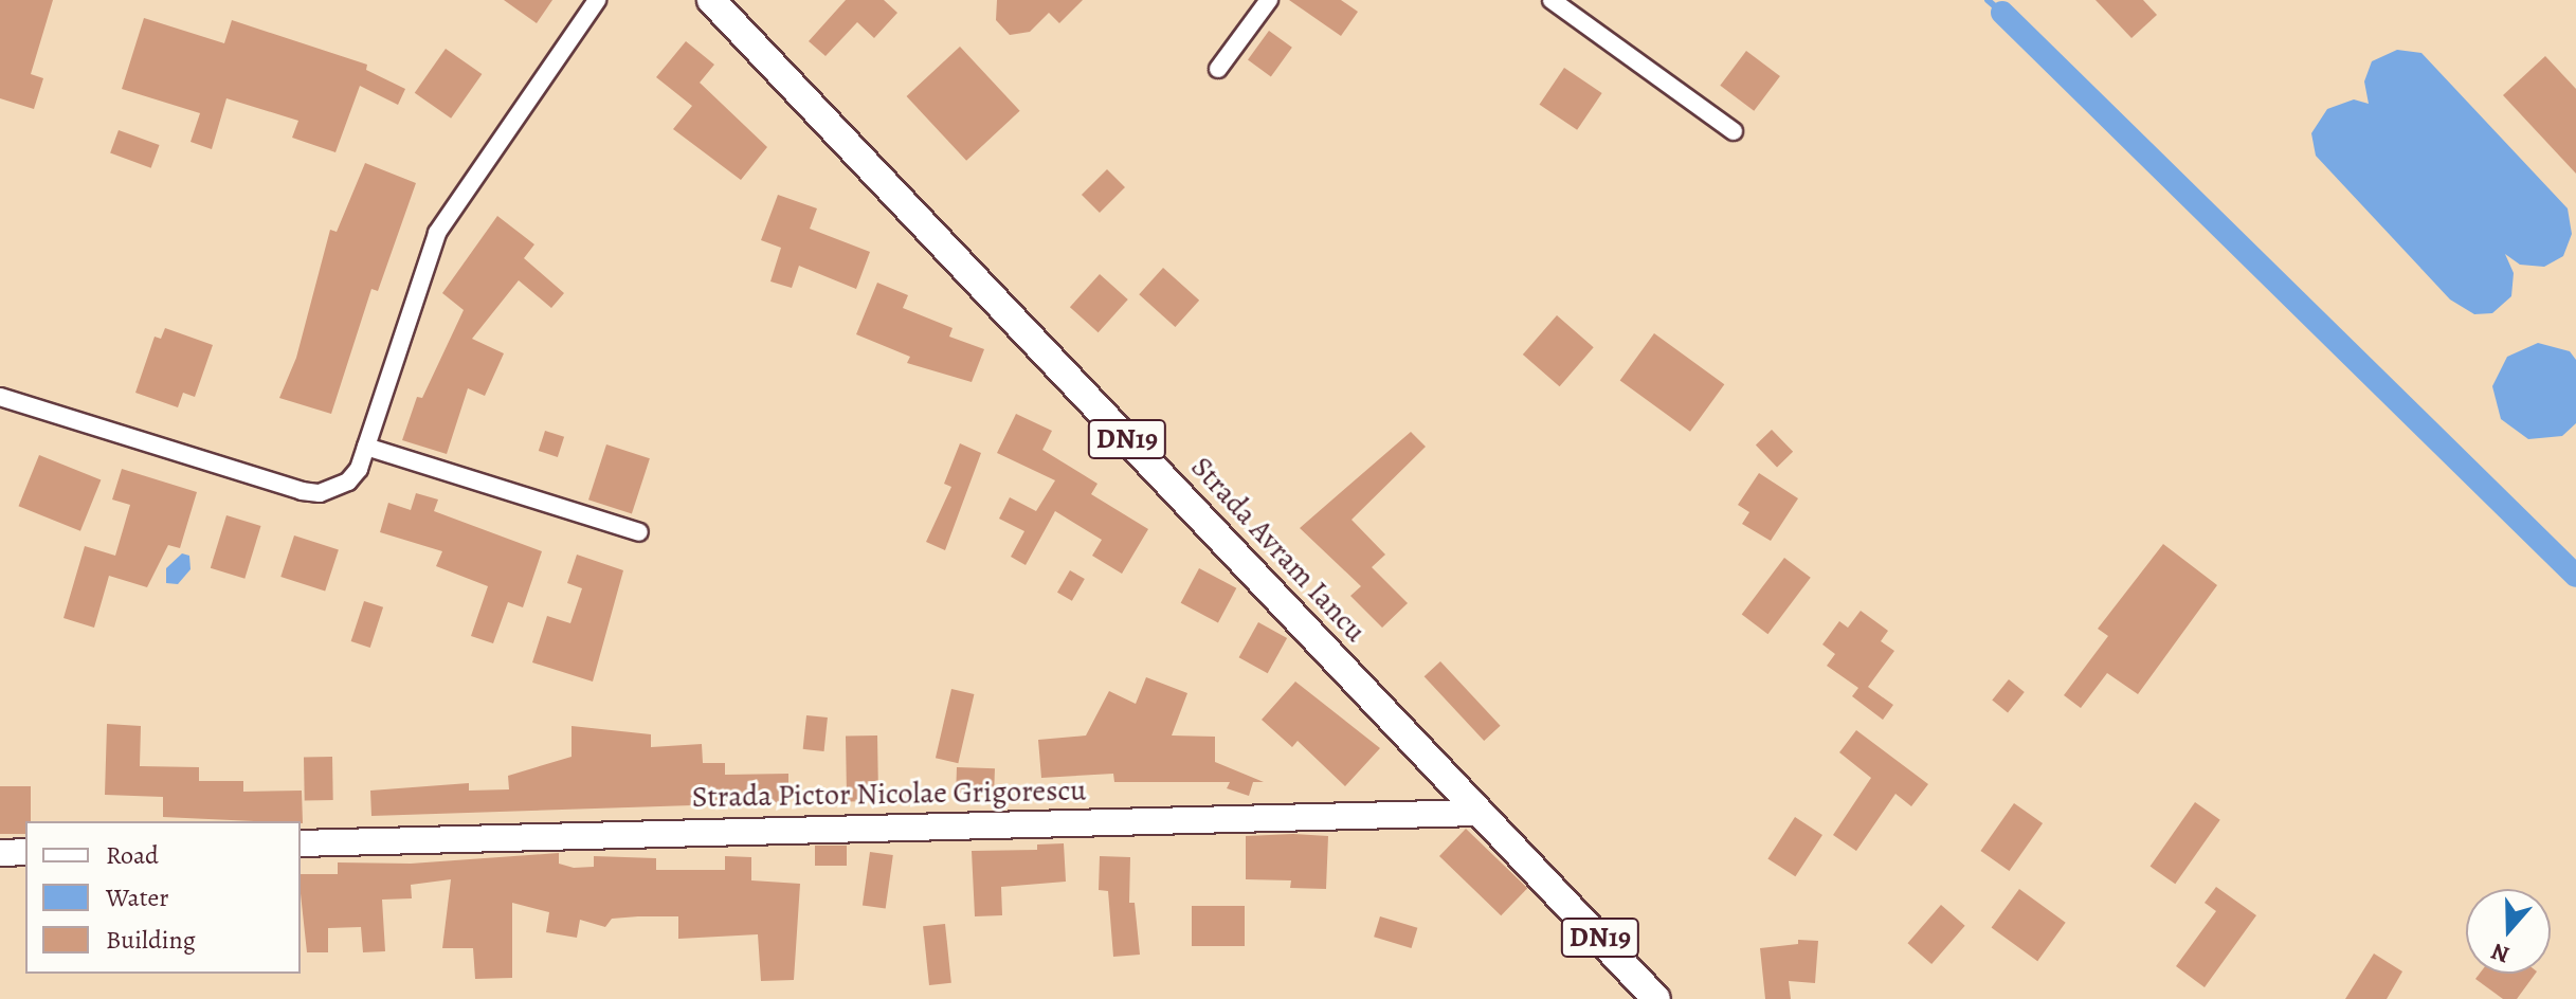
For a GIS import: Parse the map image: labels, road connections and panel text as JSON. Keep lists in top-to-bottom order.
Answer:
{
  "streets": {
    "main road": ["DN19", "Strada Avram Iancu", "Strada Pictor Nicolae Grigorescu"]
  },
  "crossings": [
    ["Strada Avram Iancu", "Strada Pictor Nicolae Grigorescu"]
  ],
  "legend": ["Road", "Water", "Building"],
  "north": "bottom"
}
